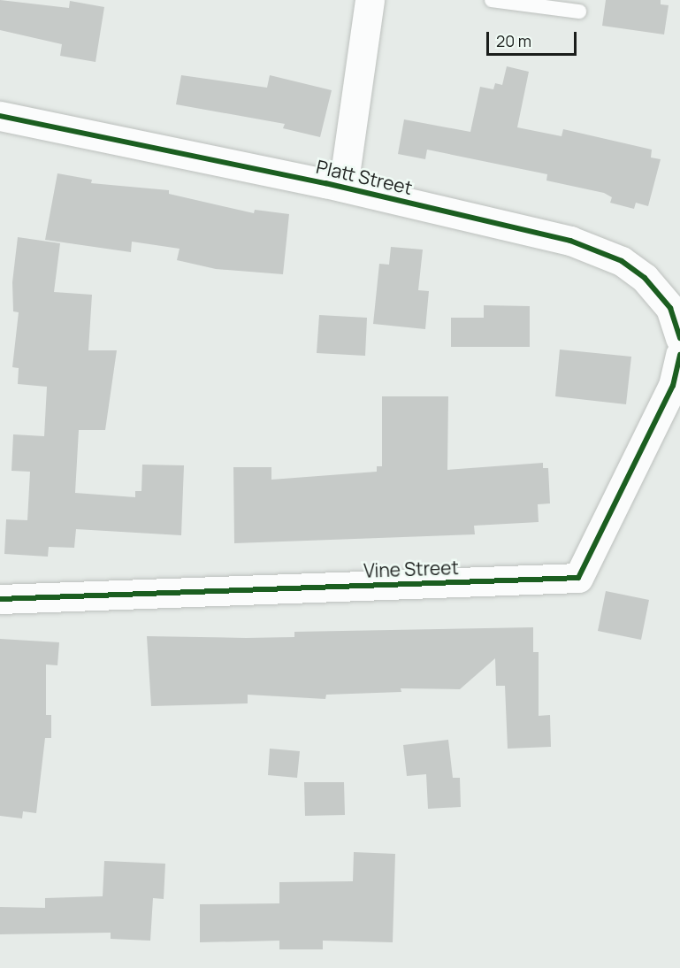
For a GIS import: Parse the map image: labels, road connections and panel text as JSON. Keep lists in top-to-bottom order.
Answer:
{
  "streets": {
    "street": ["Platt Street", "Vine Street"]
  },
  "scale_bar": "20 m"
}
